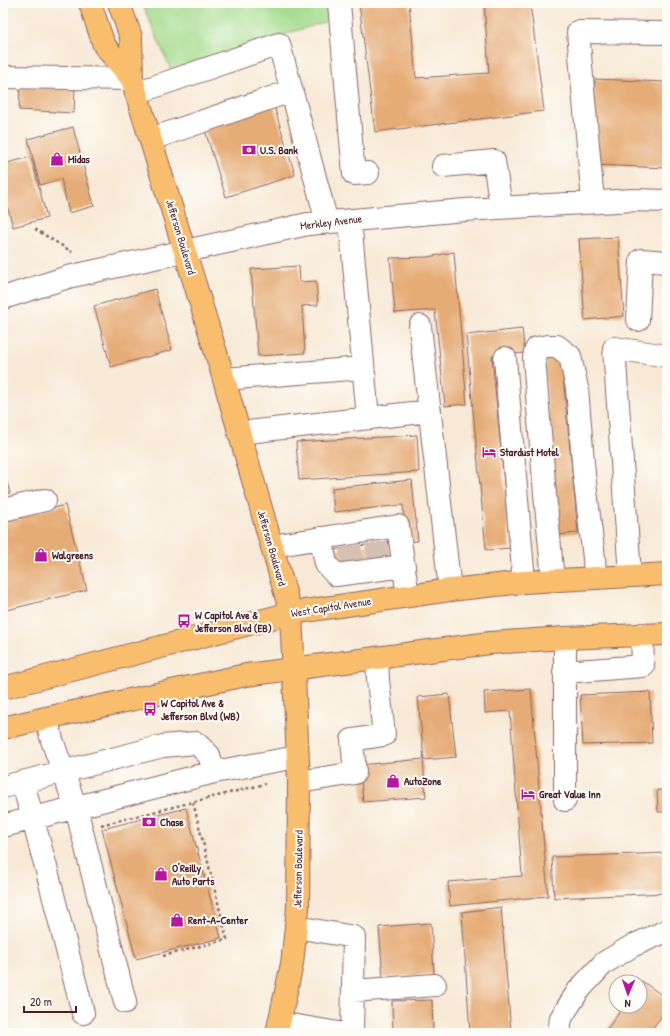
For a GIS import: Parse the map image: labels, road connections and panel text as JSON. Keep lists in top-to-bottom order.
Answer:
{
  "streets": {
    "main road": ["Jefferson Boulevard", "West Capitol Avenue"],
    "street": ["Merkley Avenue"]
  },
  "crossings": [
    ["Merkley Avenue", "Jefferson Boulevard"],
    ["Jefferson Boulevard", "West Capitol Avenue"]
  ],
  "places": {
    "bank": ["U.S. Bank", "Chase"],
    "shop": [
      "Midas",
      "Walgreens",
      "AutoZone",
      "O'Reilly Auto Parts",
      "Rent-A-Center"
    ],
    "hotel": ["Stardust Motel", "Great Value Inn"],
    "bus stop": ["W Capitol Ave & Jefferson Blvd (EB)", "W Capitol Ave & Jefferson Blvd (WB)"]
  },
  "scale_bar": "20 m",
  "north": "bottom"
}
